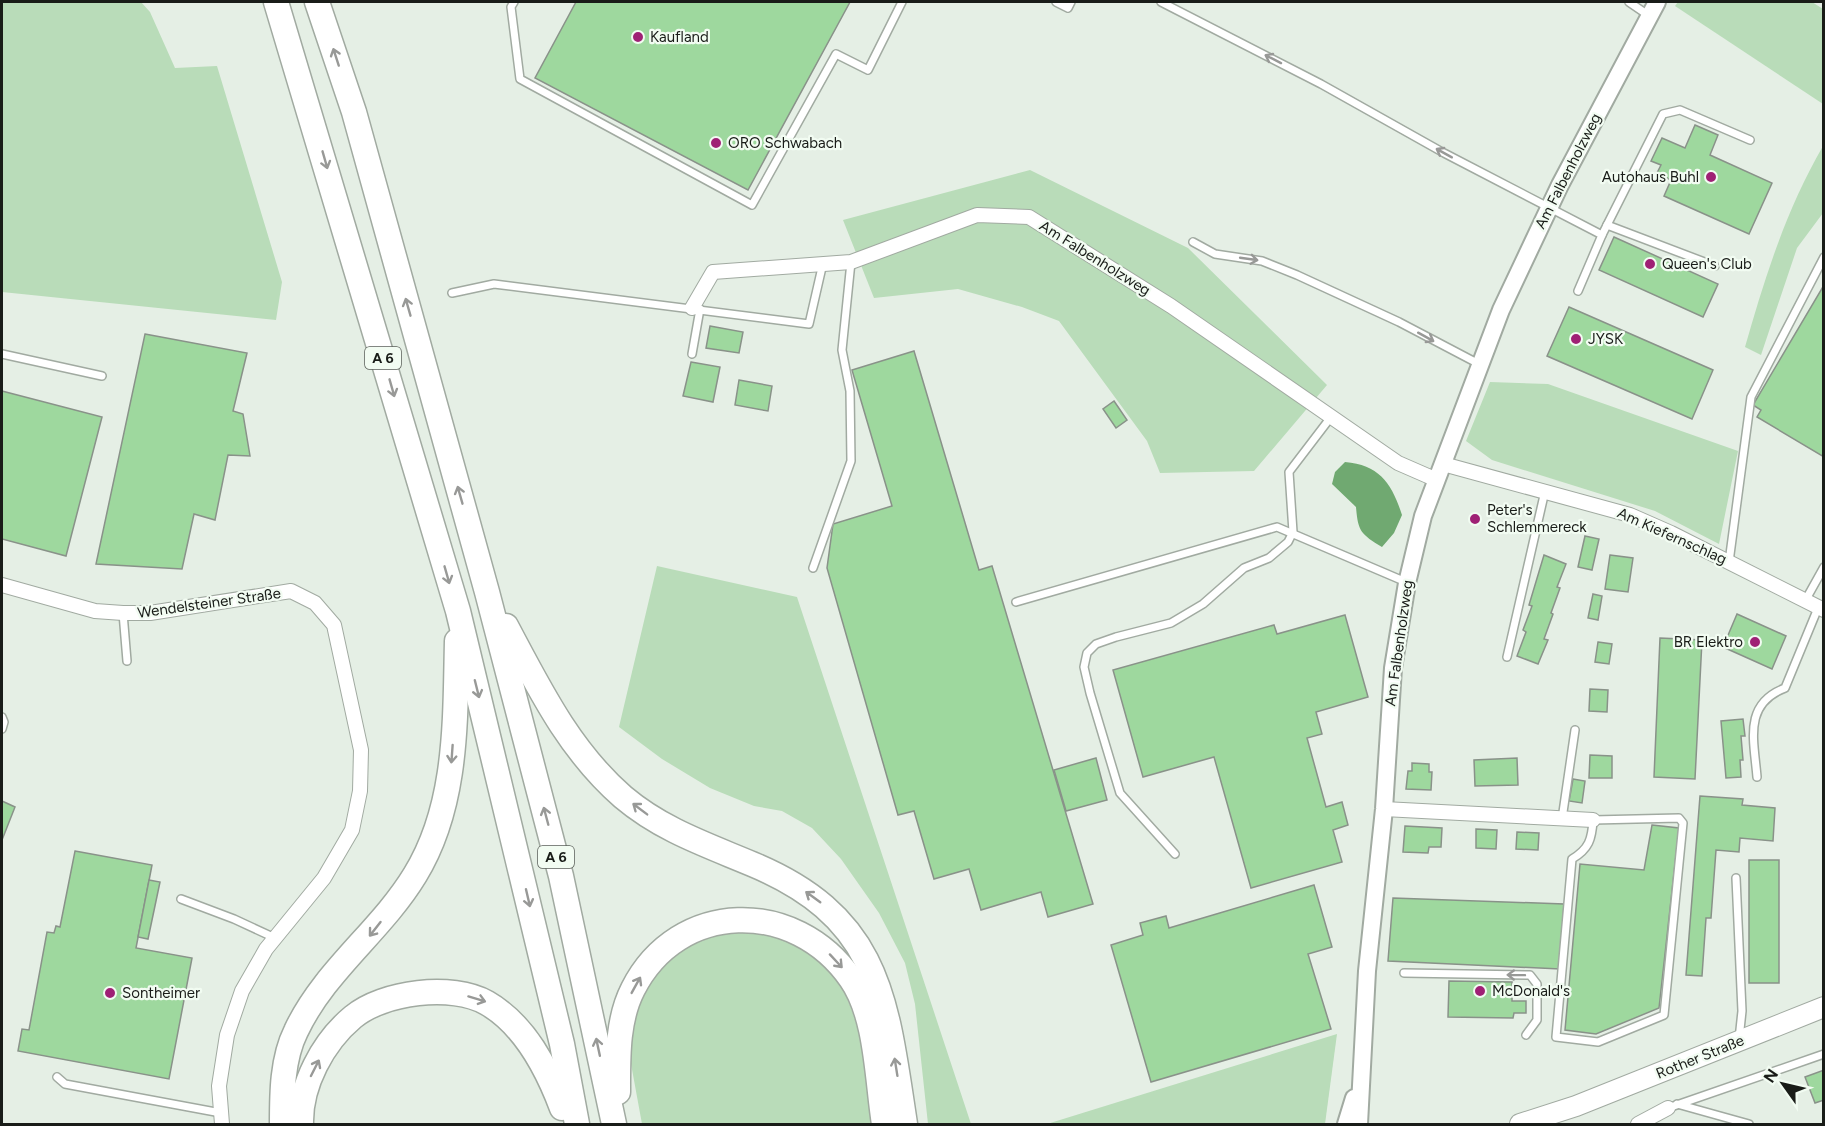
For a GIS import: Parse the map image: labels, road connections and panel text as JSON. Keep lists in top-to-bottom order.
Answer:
{
  "streets": {
    "highway": ["A 6"],
    "main road": ["Rother Straße"],
    "street": ["Am Falbenholzweg", "Am Kiefernschlag", "Wendelsteiner Straße"]
  },
  "crossings": [
    ["Am Falbenholzweg", "Am Kiefernschlag"]
  ],
  "places": [
    "Kaufland",
    "ORO Schwabach",
    "Autohaus Buhl",
    "Queen's Club",
    "JYSK",
    "Peter's Schlemmereck",
    "BR Elektro",
    "McDonald's",
    "Sontheimer"
  ],
  "north": "top left"
}
